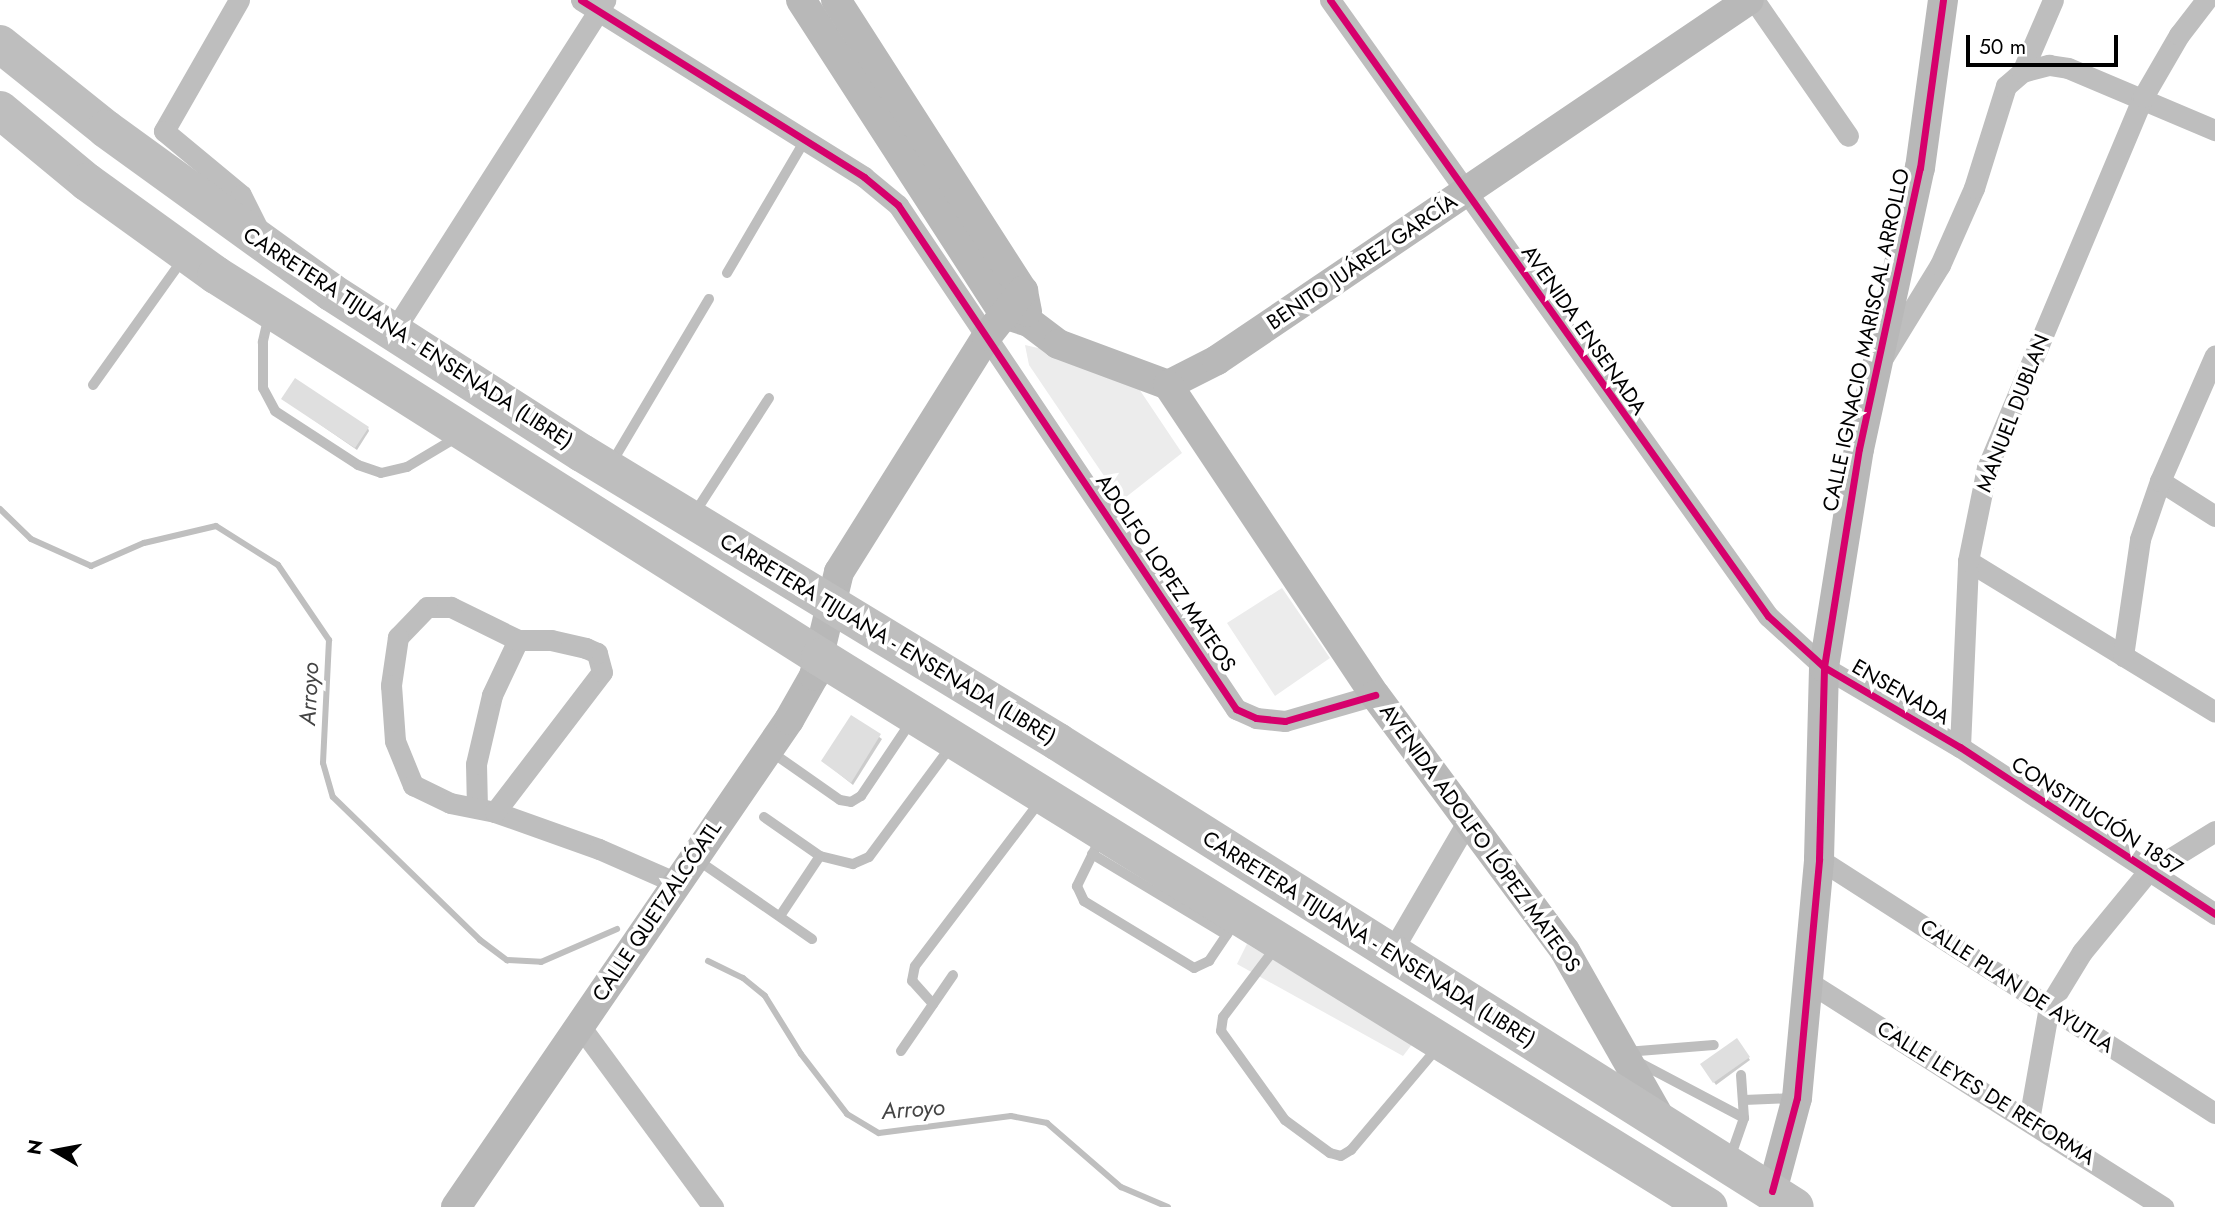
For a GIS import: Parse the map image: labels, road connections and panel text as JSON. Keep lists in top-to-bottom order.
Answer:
{
  "streets": {
    "highway": ["CARRETERA TIJUANA - ENSENADA (LIBRE)"],
    "street": [
      "BENITO JUÁREZ GARCÍA",
      "AVENIDA ENSENADA",
      "CALLE IGNACIO MARISCAL ARROLLO",
      "MANUEL DUBLAN",
      "ADOLFO LOPEZ MATEOS",
      "ENSENADA",
      "CONSTITUCIÓN 1857",
      "AVENIDA ADOLFO LÓPEZ MATEOS",
      "CALLE QUETZALCÓATL",
      "CALLE PLAN DE AYUTLA",
      "CALLE LEYES DE REFORMA"
    ]
  },
  "crossings": [
    ["BENITO JUÁREZ GARCÍA", "AVENIDA ENSENADA"],
    ["BENITO JUÁREZ GARCÍA", "AVENIDA ADOLFO LÓPEZ MATEOS"],
    ["AVENIDA ENSENADA", "CALLE IGNACIO MARISCAL ARROLLO"],
    ["AVENIDA ENSENADA", "ENSENADA"],
    ["CARRETERA TIJUANA - ENSENADA (LIBRE)", "CALLE IGNACIO MARISCAL ARROLLO"],
    ["CARRETERA TIJUANA - ENSENADA (LIBRE)", "AVENIDA ADOLFO LÓPEZ MATEOS"],
    ["CARRETERA TIJUANA - ENSENADA (LIBRE)", "CALLE QUETZALCÓATL"],
    ["CALLE IGNACIO MARISCAL ARROLLO", "ENSENADA"],
    ["CALLE IGNACIO MARISCAL ARROLLO", "CALLE PLAN DE AYUTLA"],
    ["CALLE IGNACIO MARISCAL ARROLLO", "CALLE LEYES DE REFORMA"],
    ["MANUEL DUBLAN", "ENSENADA"],
    ["MANUEL DUBLAN", "CONSTITUCIÓN 1857"],
    ["ADOLFO LOPEZ MATEOS", "AVENIDA ADOLFO LÓPEZ MATEOS"],
    ["ENSENADA", "CONSTITUCIÓN 1857"]
  ],
  "water": ["Arroyo"],
  "scale_bar": "50 m",
  "north": "left"
}
